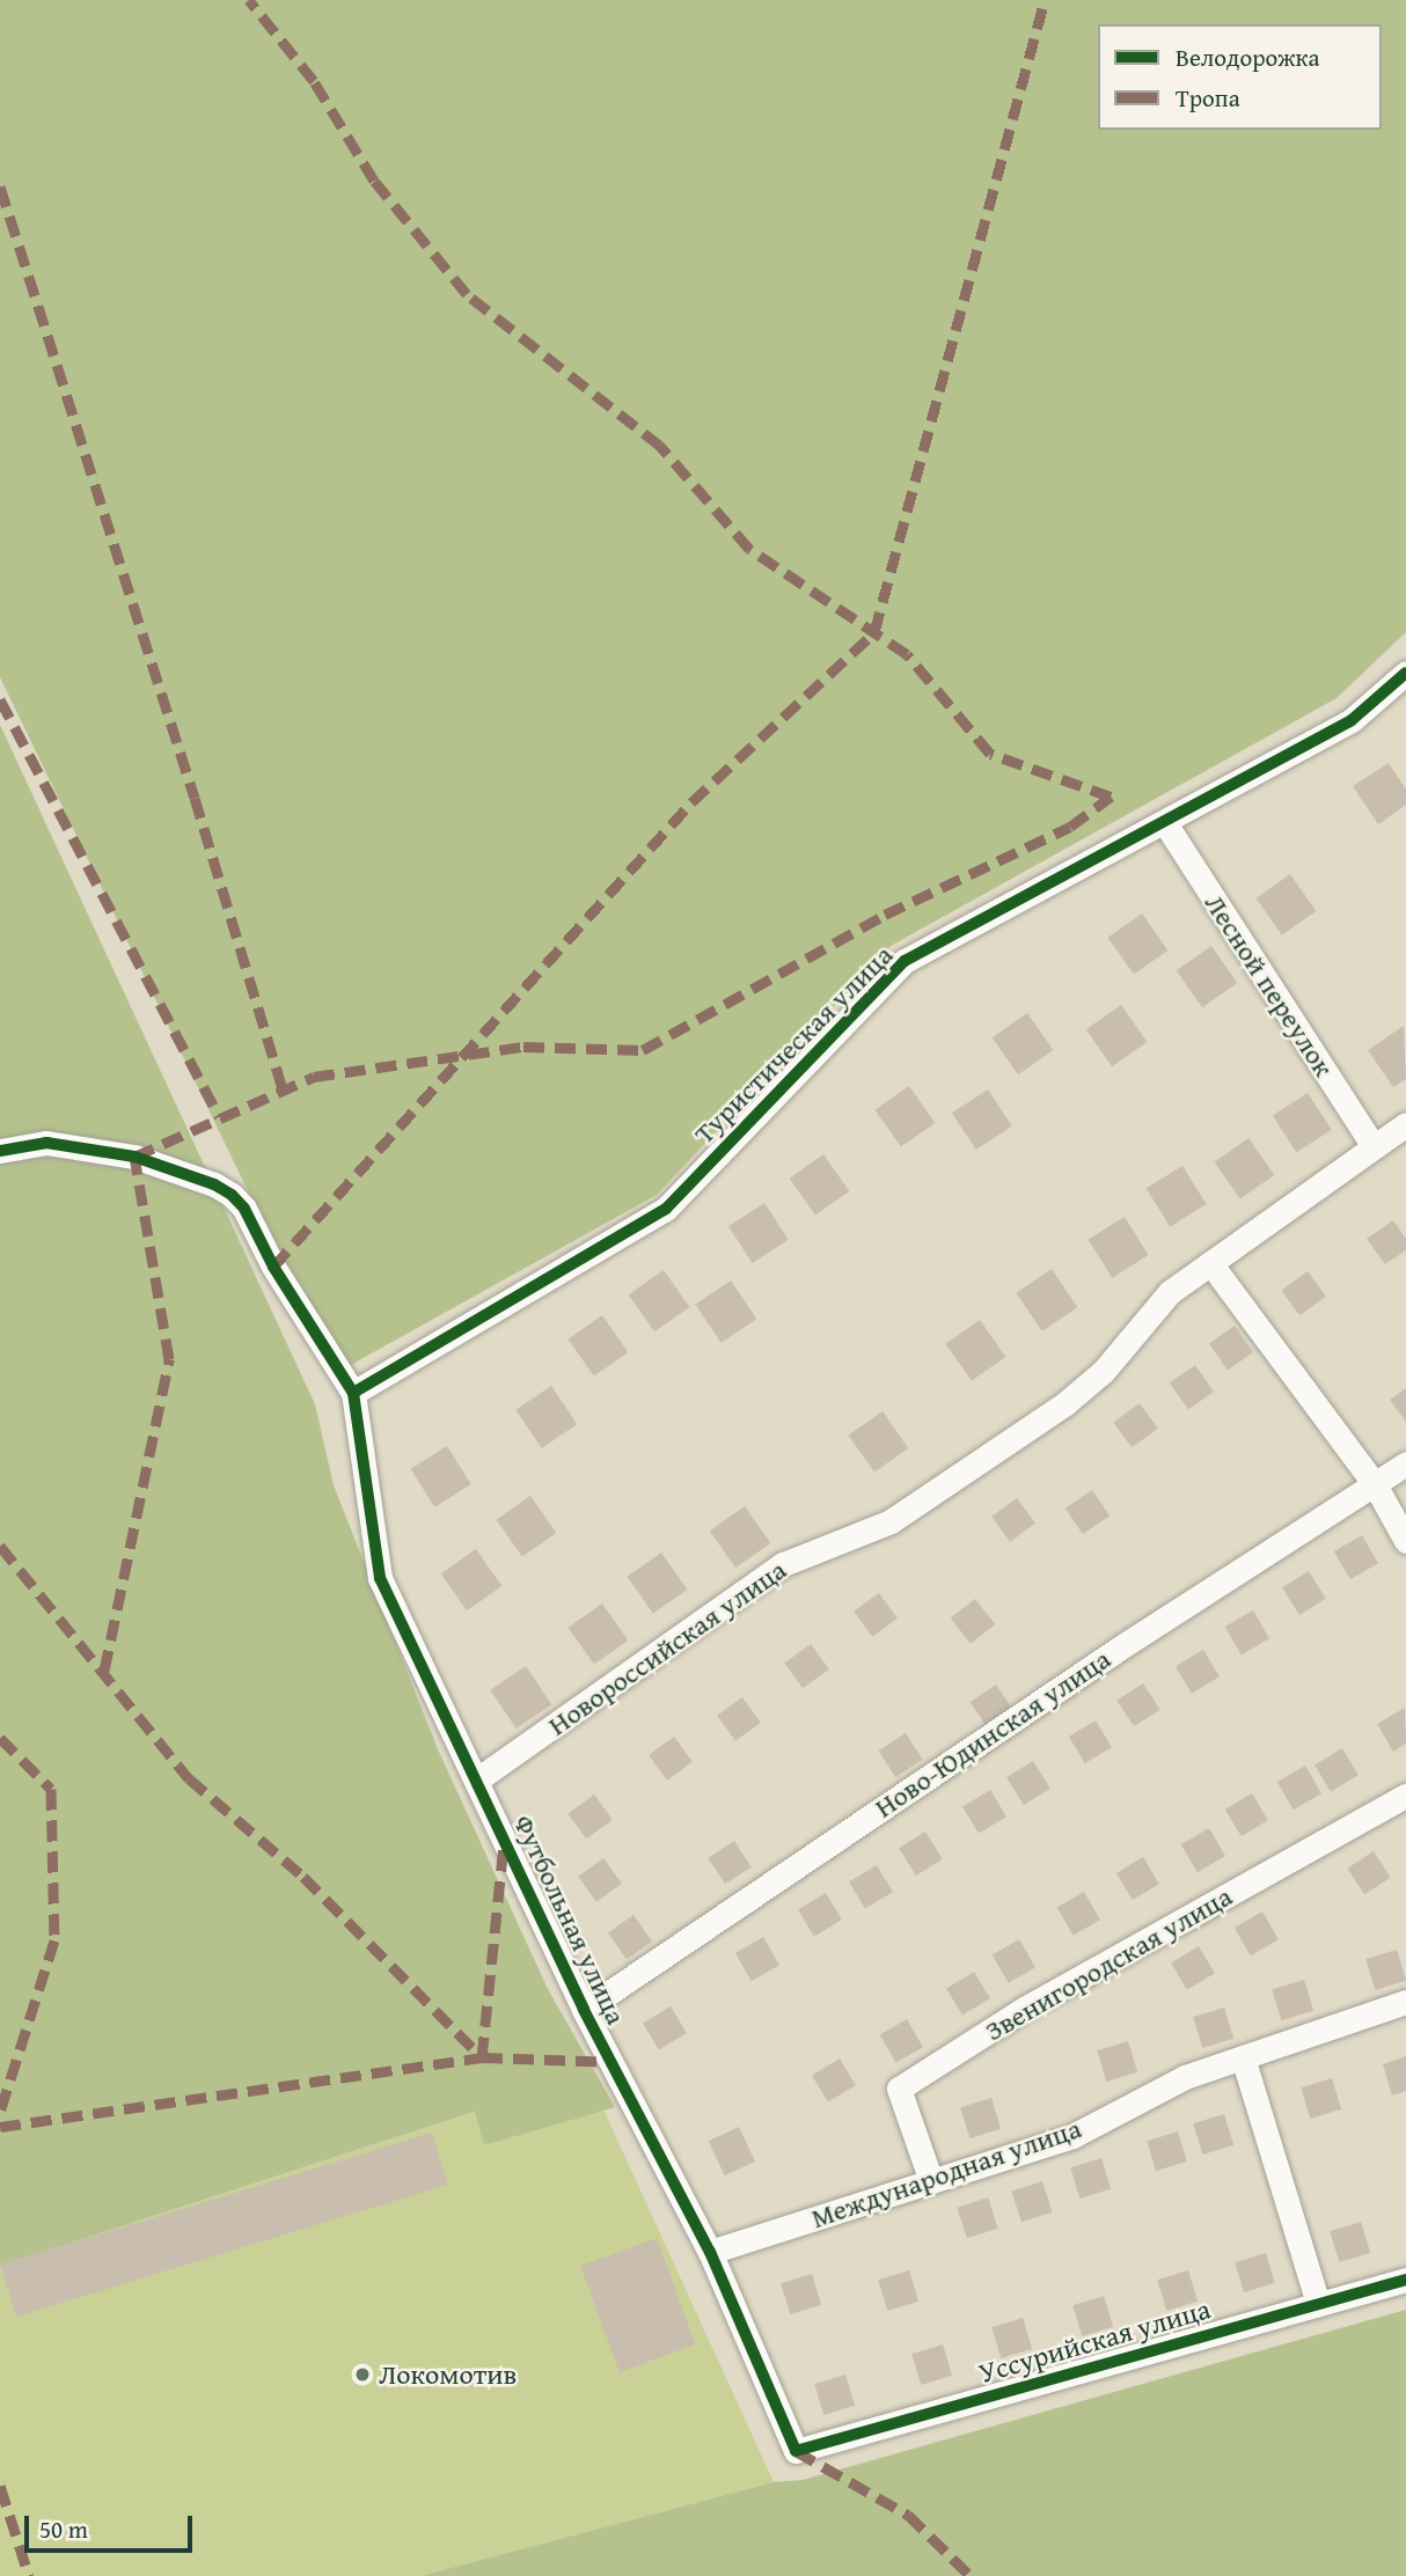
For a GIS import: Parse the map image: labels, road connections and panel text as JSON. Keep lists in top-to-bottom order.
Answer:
{
  "streets": {
    "street": [
      "Лесной переулок",
      "Туристическая улица",
      "Новороссийская улица",
      "Ново-Юдинская улица",
      "Футбольная улица",
      "Звенигородская улица",
      "Международная улица",
      "Уссурийская улица"
    ]
  },
  "crossings": [
    ["Лесной переулок", "Туристическая улица"],
    ["Лесной переулок", "Новороссийская улица"],
    ["Туристическая улица", "Футбольная улица"],
    ["Новороссийская улица", "Футбольная улица"],
    ["Ново-Юдинская улица", "Футбольная улица"],
    ["Футбольная улица", "Международная улица"],
    ["Футбольная улица", "Уссурийская улица"],
    ["Звенигородская улица", "Международная улица"]
  ],
  "places": ["Локомотив"],
  "legend": ["Велодорожка", "Тропа"],
  "scale_bar": "50 m"
}
